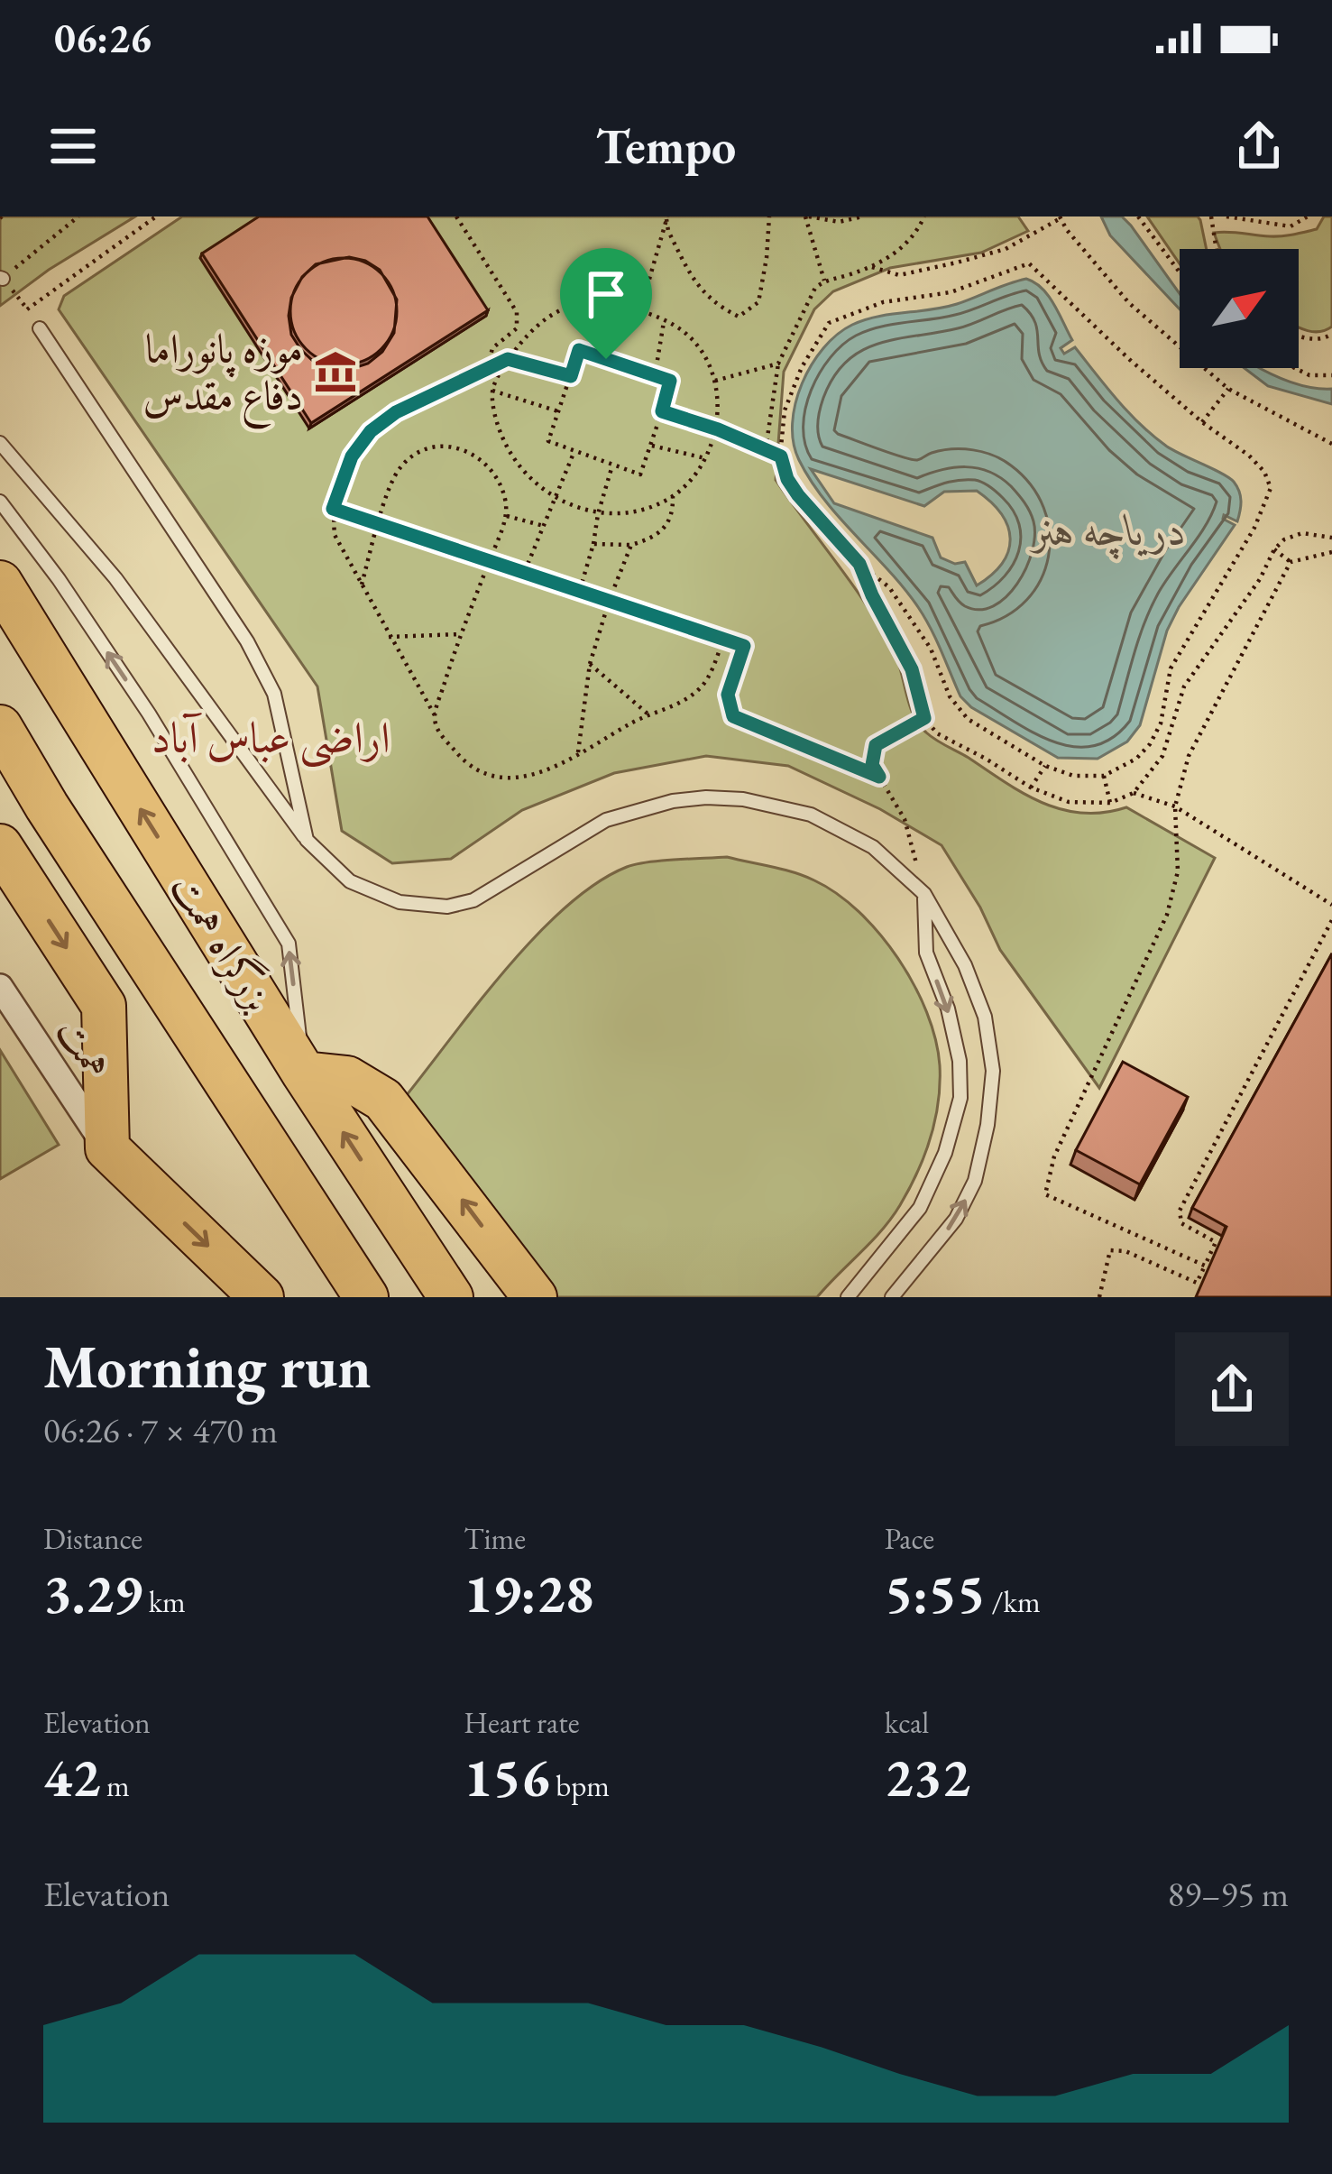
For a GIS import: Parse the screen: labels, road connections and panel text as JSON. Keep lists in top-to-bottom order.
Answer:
{
  "streets": {
    "highway": ["بزرگراه همت"],
    "street": ["همت"]
  },
  "districts": ["اراضی عباس آباد"],
  "water": ["دریاچه هنر"],
  "places": {
    "museum": ["موزه پانوراما دفاع مقدس"]
  },
  "north": "top right",
  "page": {
    "status": "06:26",
    "header": "Tempo",
    "heading": ["Morning run", "06:26 · 7 × 470 m"],
    "stats": [
      ["Distance", "3.29 km"],
      ["Time", "19:28"],
      ["Pace", "5:55 /km"],
      ["Elevation", "42 m"],
      ["Heart rate", "156 bpm"],
      ["kcal", "232"]
    ],
    "chart": ["Elevation", "89–95 m"]
  }
}
